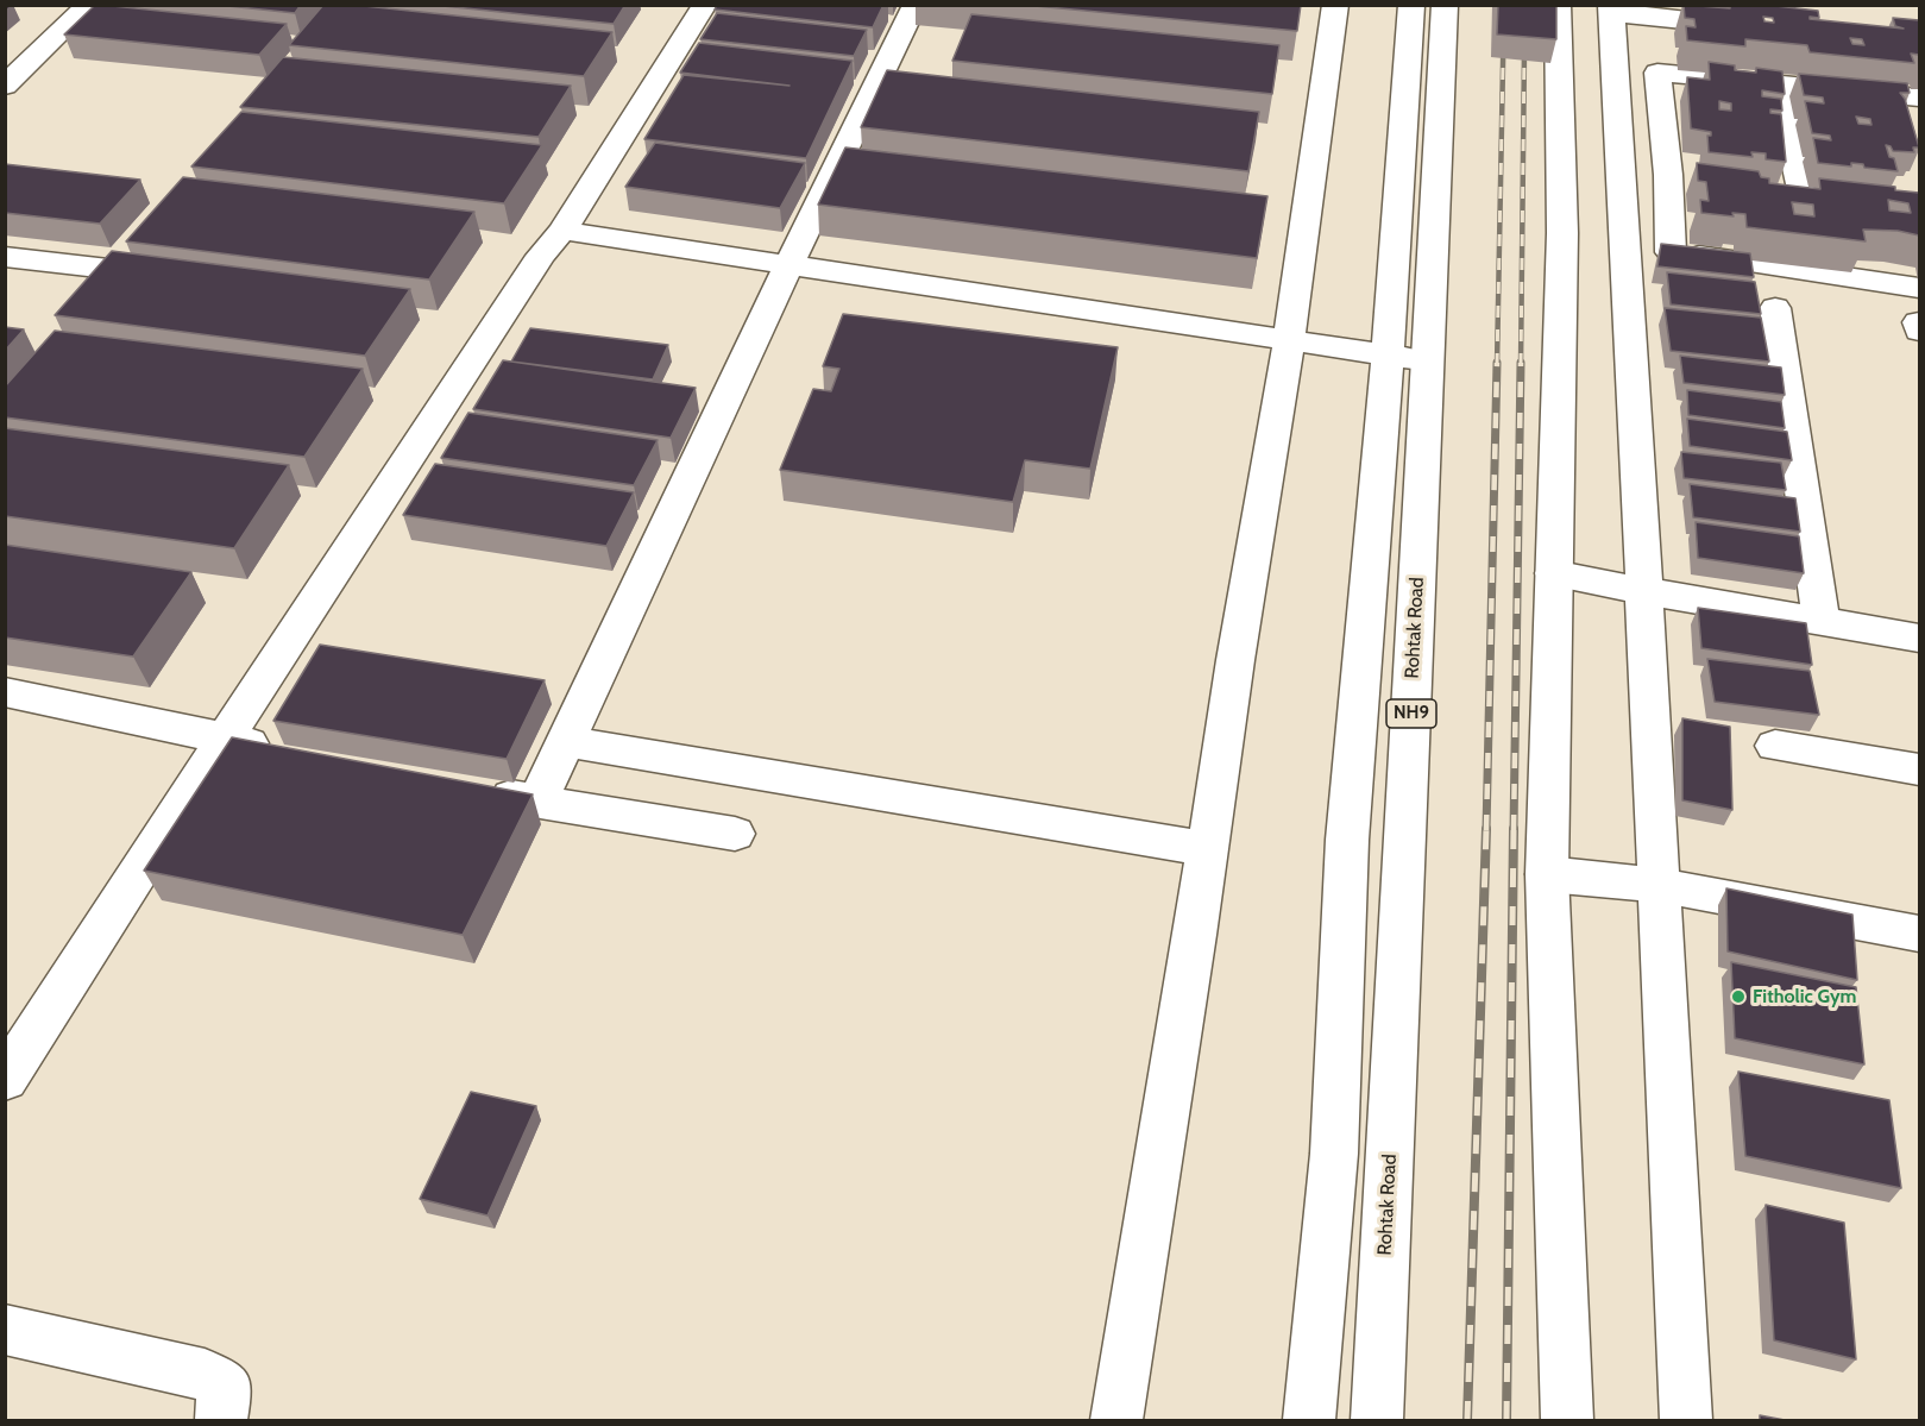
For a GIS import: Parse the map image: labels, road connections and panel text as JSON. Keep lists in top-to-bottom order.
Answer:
{
  "streets": {
    "main road": ["Rohtak Road", "NH9"]
  },
  "places": ["Fitholic Gym"]
}
